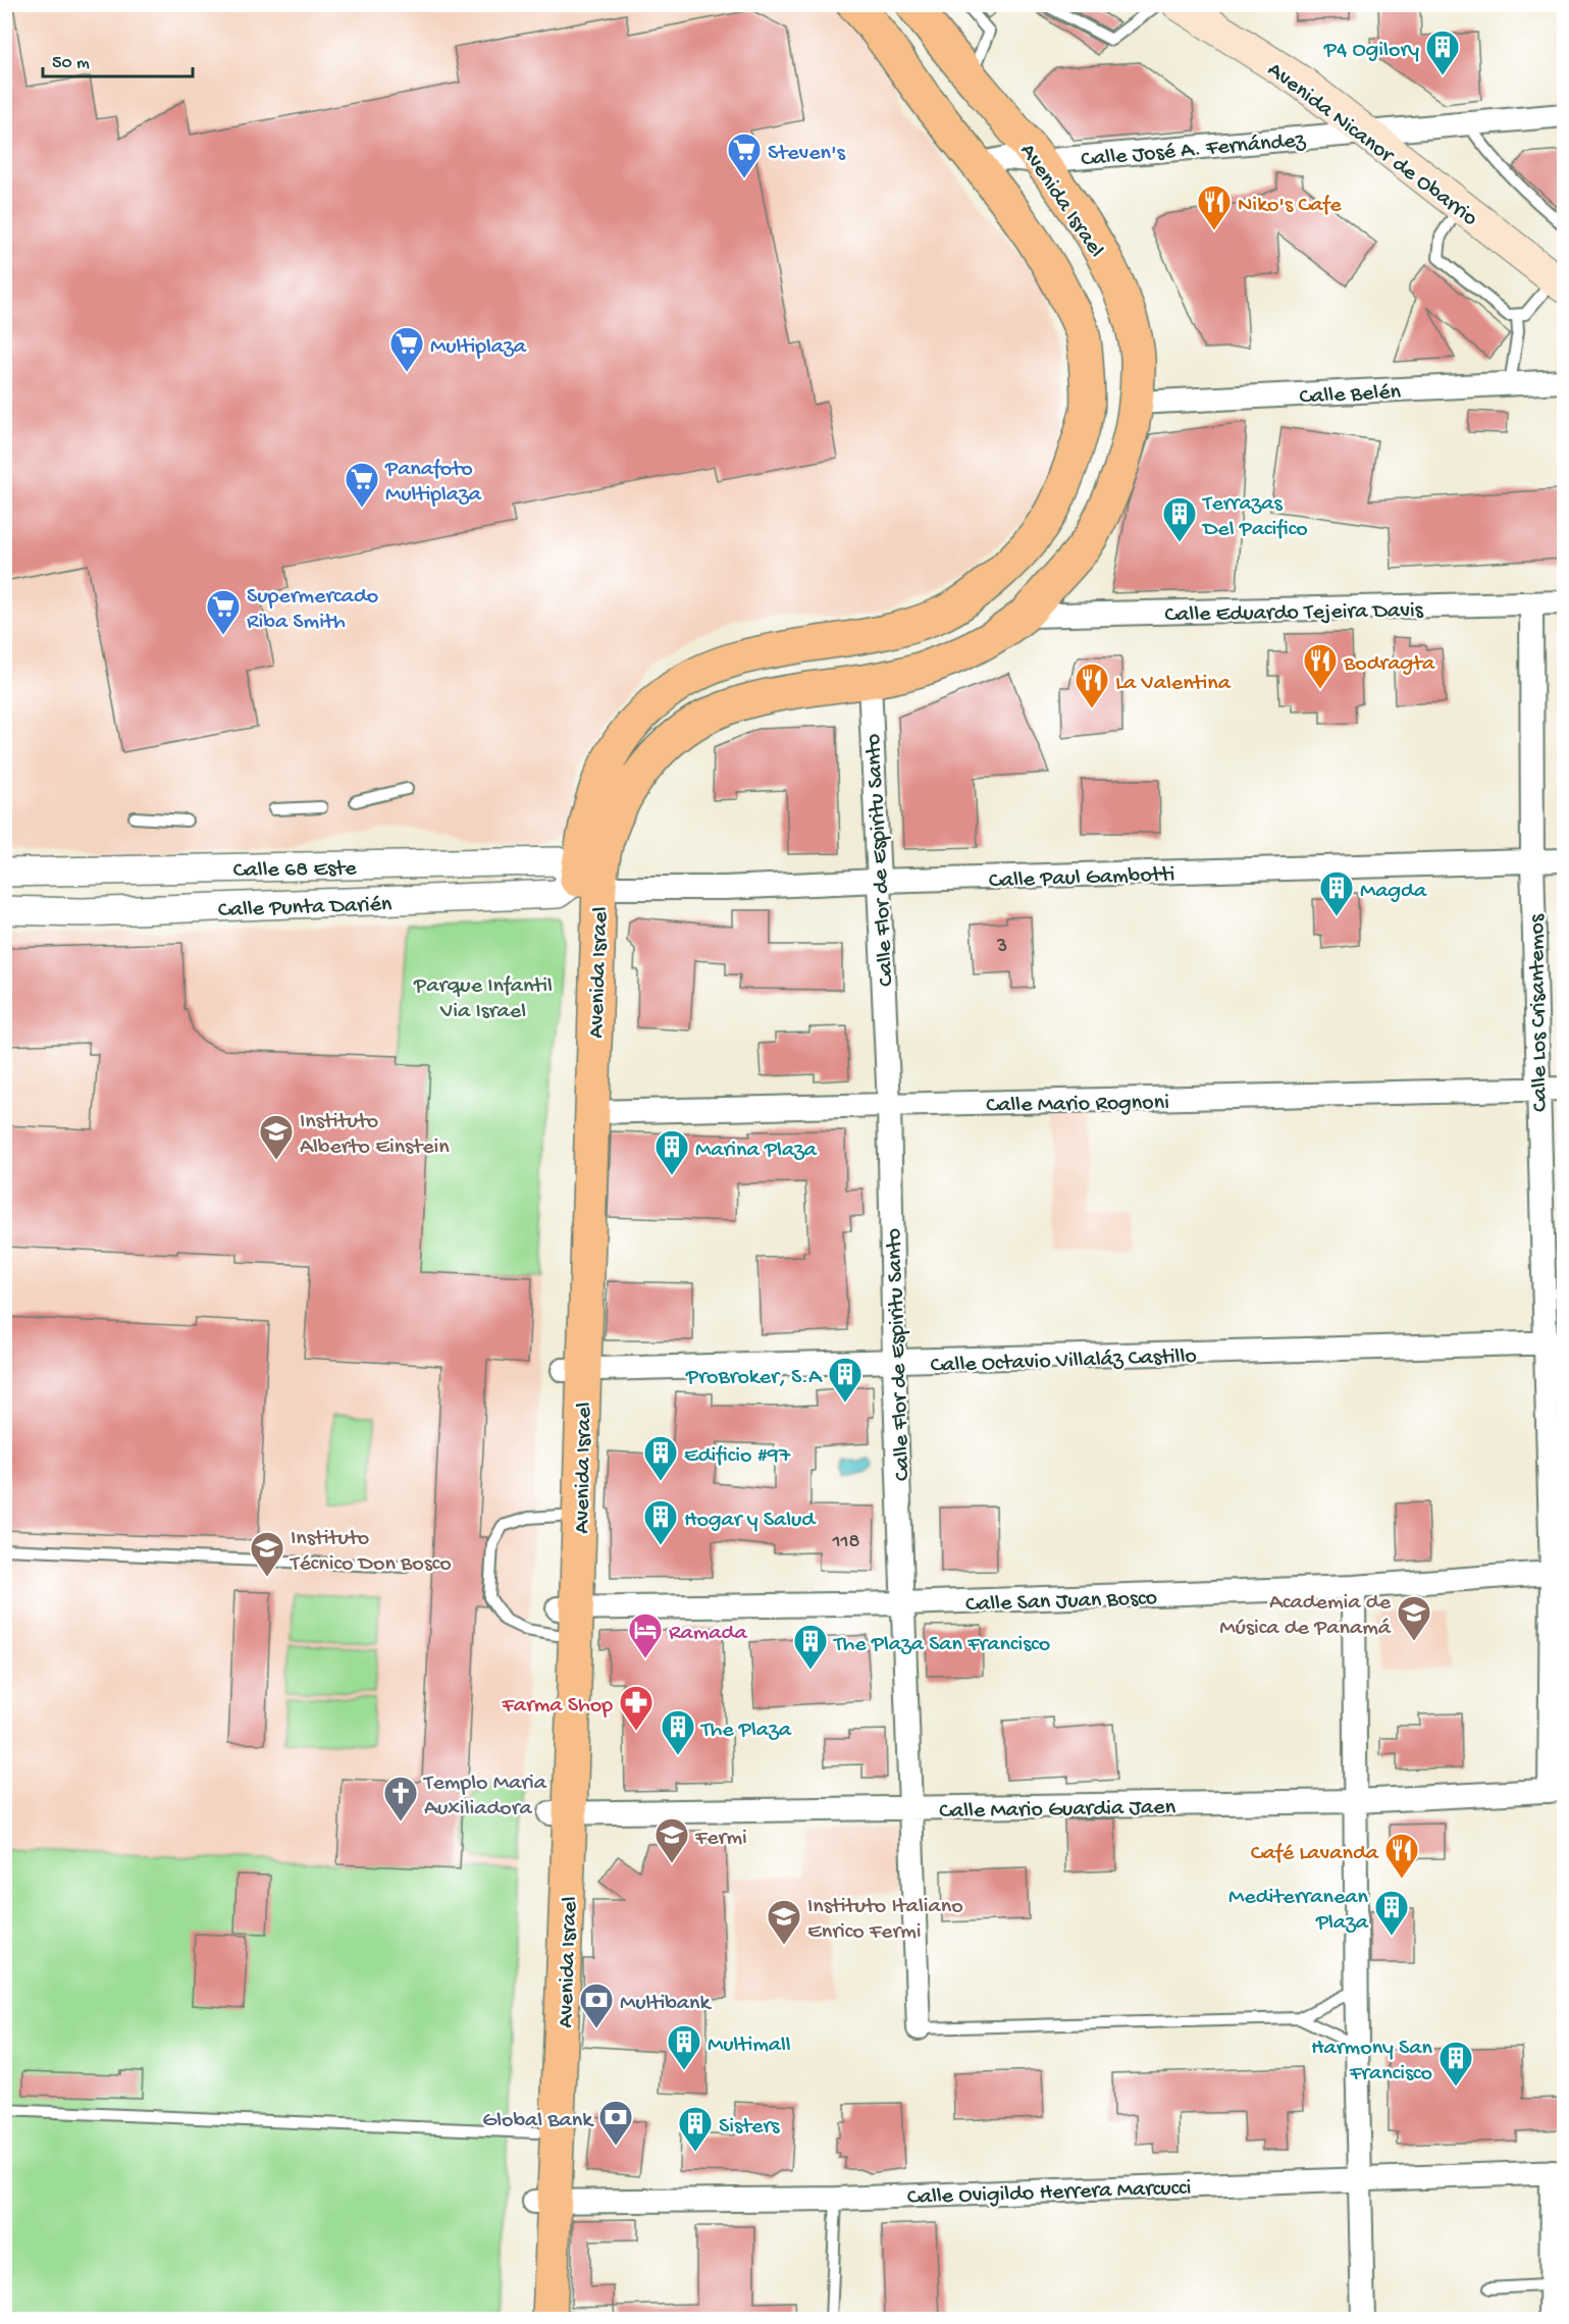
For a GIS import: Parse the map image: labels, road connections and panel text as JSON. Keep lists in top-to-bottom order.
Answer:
{
  "streets": {
    "main road": ["Avenida Nicanor de Obarrio", "Avenida Israel"],
    "street": [
      "Calle José A. Fernández",
      "Calle Belén",
      "Calle Eduardo Tejeira Davis",
      "Calle Flor de Espiritu Santo",
      "Calle 68 Este",
      "Calle Paul Gambotti",
      "Calle Punta Darién",
      "Calle Los Crisantemos",
      "Calle Mario Rognoni",
      "Calle Octavio Villaláz Castillo",
      "Calle San Juan Bosco",
      "Calle Mario Guardia Jaen",
      "Calle Ovigildo Herrera Marcucci"
    ]
  },
  "crossings": [
    ["Avenida Nicanor de Obarrio", "Calle José A. Fernández"],
    ["Calle José A. Fernández", "Avenida Israel"],
    ["Avenida Israel", "Calle Belén"],
    ["Avenida Israel", "Calle Eduardo Tejeira Davis"],
    ["Avenida Israel", "Calle Flor de Espiritu Santo"],
    ["Avenida Israel", "Calle 68 Este"],
    ["Avenida Israel", "Calle Paul Gambotti"],
    ["Avenida Israel", "Calle Mario Rognoni"],
    ["Avenida Israel", "Calle Octavio Villaláz Castillo"],
    ["Avenida Israel", "Calle San Juan Bosco"],
    ["Avenida Israel", "Calle Mario Guardia Jaen"],
    ["Avenida Israel", "Calle Ovigildo Herrera Marcucci"],
    ["Calle Eduardo Tejeira Davis", "Calle Los Crisantemos"],
    ["Calle Flor de Espiritu Santo", "Calle Paul Gambotti"],
    ["Calle Flor de Espiritu Santo", "Calle Mario Rognoni"],
    ["Calle Flor de Espiritu Santo", "Calle Octavio Villaláz Castillo"],
    ["Calle Flor de Espiritu Santo", "Calle San Juan Bosco"],
    ["Calle Flor de Espiritu Santo", "Calle Mario Guardia Jaen"],
    ["Calle 68 Este", "Calle Paul Gambotti"],
    ["Calle 68 Este", "Calle Punta Darién"],
    ["Calle Paul Gambotti", "Calle Los Crisantemos"],
    ["Calle Los Crisantemos", "Calle Mario Rognoni"],
    ["Calle Los Crisantemos", "Calle Octavio Villaláz Castillo"],
    ["Calle Los Crisantemos", "Calle San Juan Bosco"],
    ["Calle Los Crisantemos", "Calle Mario Guardia Jaen"]
  ],
  "parks": ["Parque Infantil Via Israel"],
  "places": {
    "building": [
      "P4 Ogilory",
      "Terrazas Del Pacifico",
      "Magda",
      "Marina Plaza",
      "ProBroker, S.A",
      "Edificio #97",
      "Hogar y Salud",
      "The Plaza San Francisco",
      "The Plaza",
      "Mediterranean Plaza",
      "Multimall",
      "Harmony San Francisco",
      "Sisters"
    ],
    "supermarket": [
      "Steven's",
      "Multiplaza",
      "Panafoto Multiplaza",
      "Supermercado Riba Smith"
    ],
    "restaurant": [
      "Niko's Cafe",
      "Bodragta",
      "La Valentina",
      "Café Lavanda"
    ],
    "school or university": [
      "Instituto Alberto Einstein",
      "Instituto Técnico Don Bosco",
      "Academia de Música de Panamá",
      "Fermi",
      "Instituto Italiano Enrico Fermi"
    ],
    "hotel": ["Ramada"],
    "pharmacy": ["Farma Shop"],
    "church": ["Templo Maria Auxiliadora"],
    "bank": ["Multibank", "Global Bank"]
  },
  "house_numbers": ["3", "118"],
  "scale_bar": "50 m"
}
